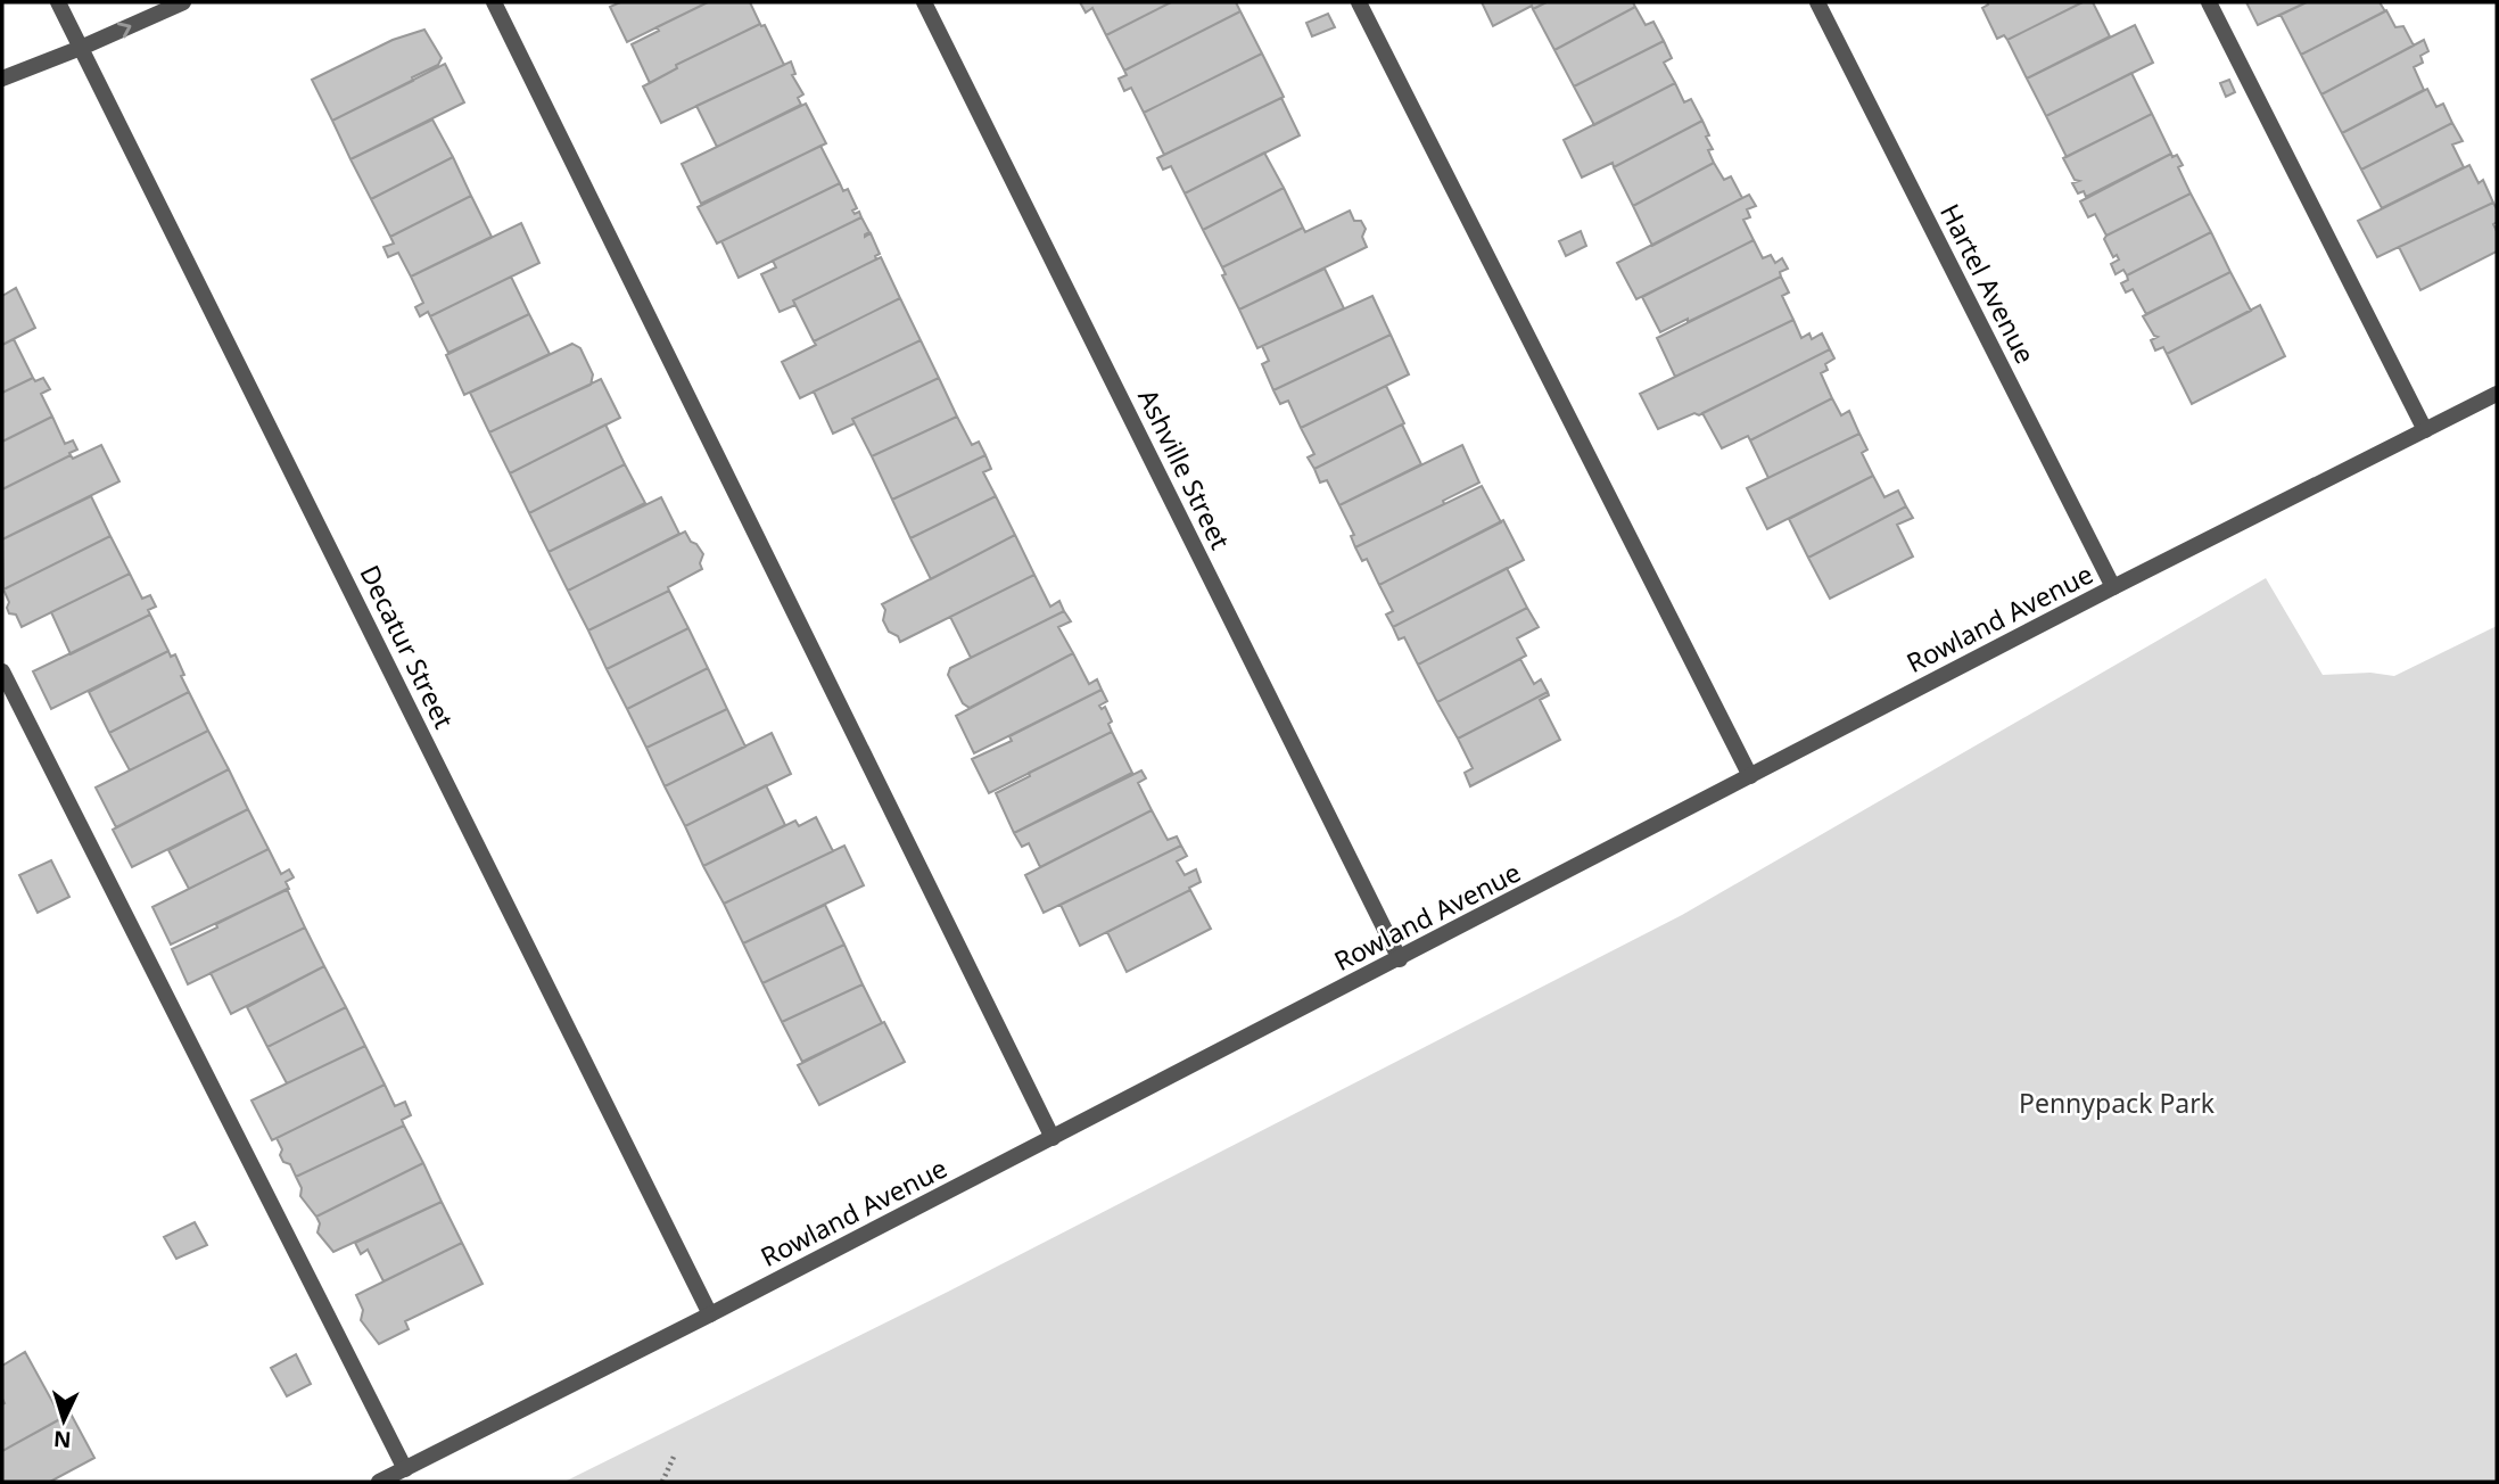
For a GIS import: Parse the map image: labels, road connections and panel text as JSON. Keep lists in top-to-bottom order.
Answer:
{
  "streets": {
    "street": [
      "Hartel Avenue",
      "Ashville Street",
      "Rowland Avenue",
      "Decatur Street"
    ]
  },
  "crossings": [
    ["Hartel Avenue", "Rowland Avenue"],
    ["Ashville Street", "Rowland Avenue"],
    ["Rowland Avenue", "Decatur Street"]
  ],
  "parks": ["Pennypack Park"],
  "north": "bottom"
}
